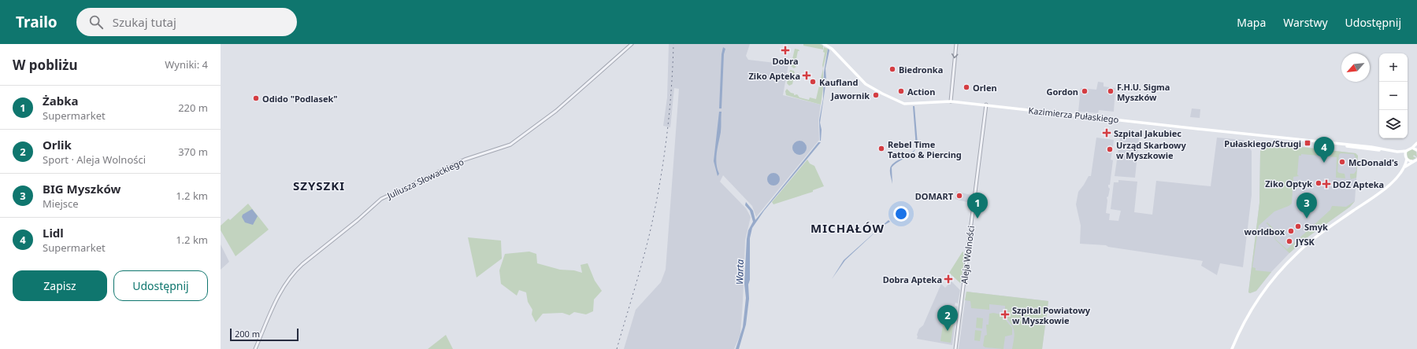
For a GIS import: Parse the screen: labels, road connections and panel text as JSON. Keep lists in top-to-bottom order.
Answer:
{
  "streets": {
    "main road": ["Kazimierza Pułaskiego"],
    "street": ["Juliusza Słowackiego", "Aleja Wolności"]
  },
  "crossings": [
    ["Kazimierza Pułaskiego", "Aleja Wolności"]
  ],
  "districts": ["SZYSZKI", "MICHAŁÓW"],
  "water": ["Warta"],
  "places": {
    "health": [
      "Dobra",
      "Ziko Apteka",
      "Szpital Jakubiec",
      "DOZ Apteka",
      "Dobra Apteka",
      "Szpital Powiatowy w Myszkowie"
    ],
    "other": [
      "Biedronka",
      "Kaufland",
      "Orlen",
      "Action",
      "Gordon",
      "F.H.U. Sigma Myszków",
      "Jawornik",
      "Odido \"Podlasek\"",
      "Rebel Time Tattoo & Piercing",
      "Urząd Skarbowy w Myszkowie",
      "McDonald's",
      "Ziko Optyk",
      "DOMART",
      "Smyk",
      "worldbox",
      "JYSK"
    ],
    "transit": ["Pułaskiego/Strugi"]
  },
  "scale_bar": "200 m",
  "north": "bottom left",
  "page": {
    "header": "Trailo",
    "search": "Szukaj tutaj",
    "nav": ["Mapa", "Warstwy", "Udostępnij"],
    "heading": ["W pobliżu", "Wyniki: 4"],
    "map_buttons": ["+", "−"],
    "list": [
      {
        "mark": "1",
        "name": "Żabka",
        "note": "Supermarket",
        "value": "220 m"
      },
      {
        "mark": "2",
        "name": "Orlik",
        "note": "Sport · Aleja Wolności",
        "value": "370 m"
      },
      {
        "mark": "3",
        "name": "BIG Myszków",
        "note": "Miejsce",
        "value": "1.2 km"
      },
      {
        "mark": "4",
        "name": "Lidl",
        "note": "Supermarket",
        "value": "1.2 km"
      }
    ],
    "pins": [
      "4",
      "1",
      "3",
      "2"
    ],
    "buttons": ["Zapisz", "Udostępnij"],
    "scale": "200 m"
  }
}
